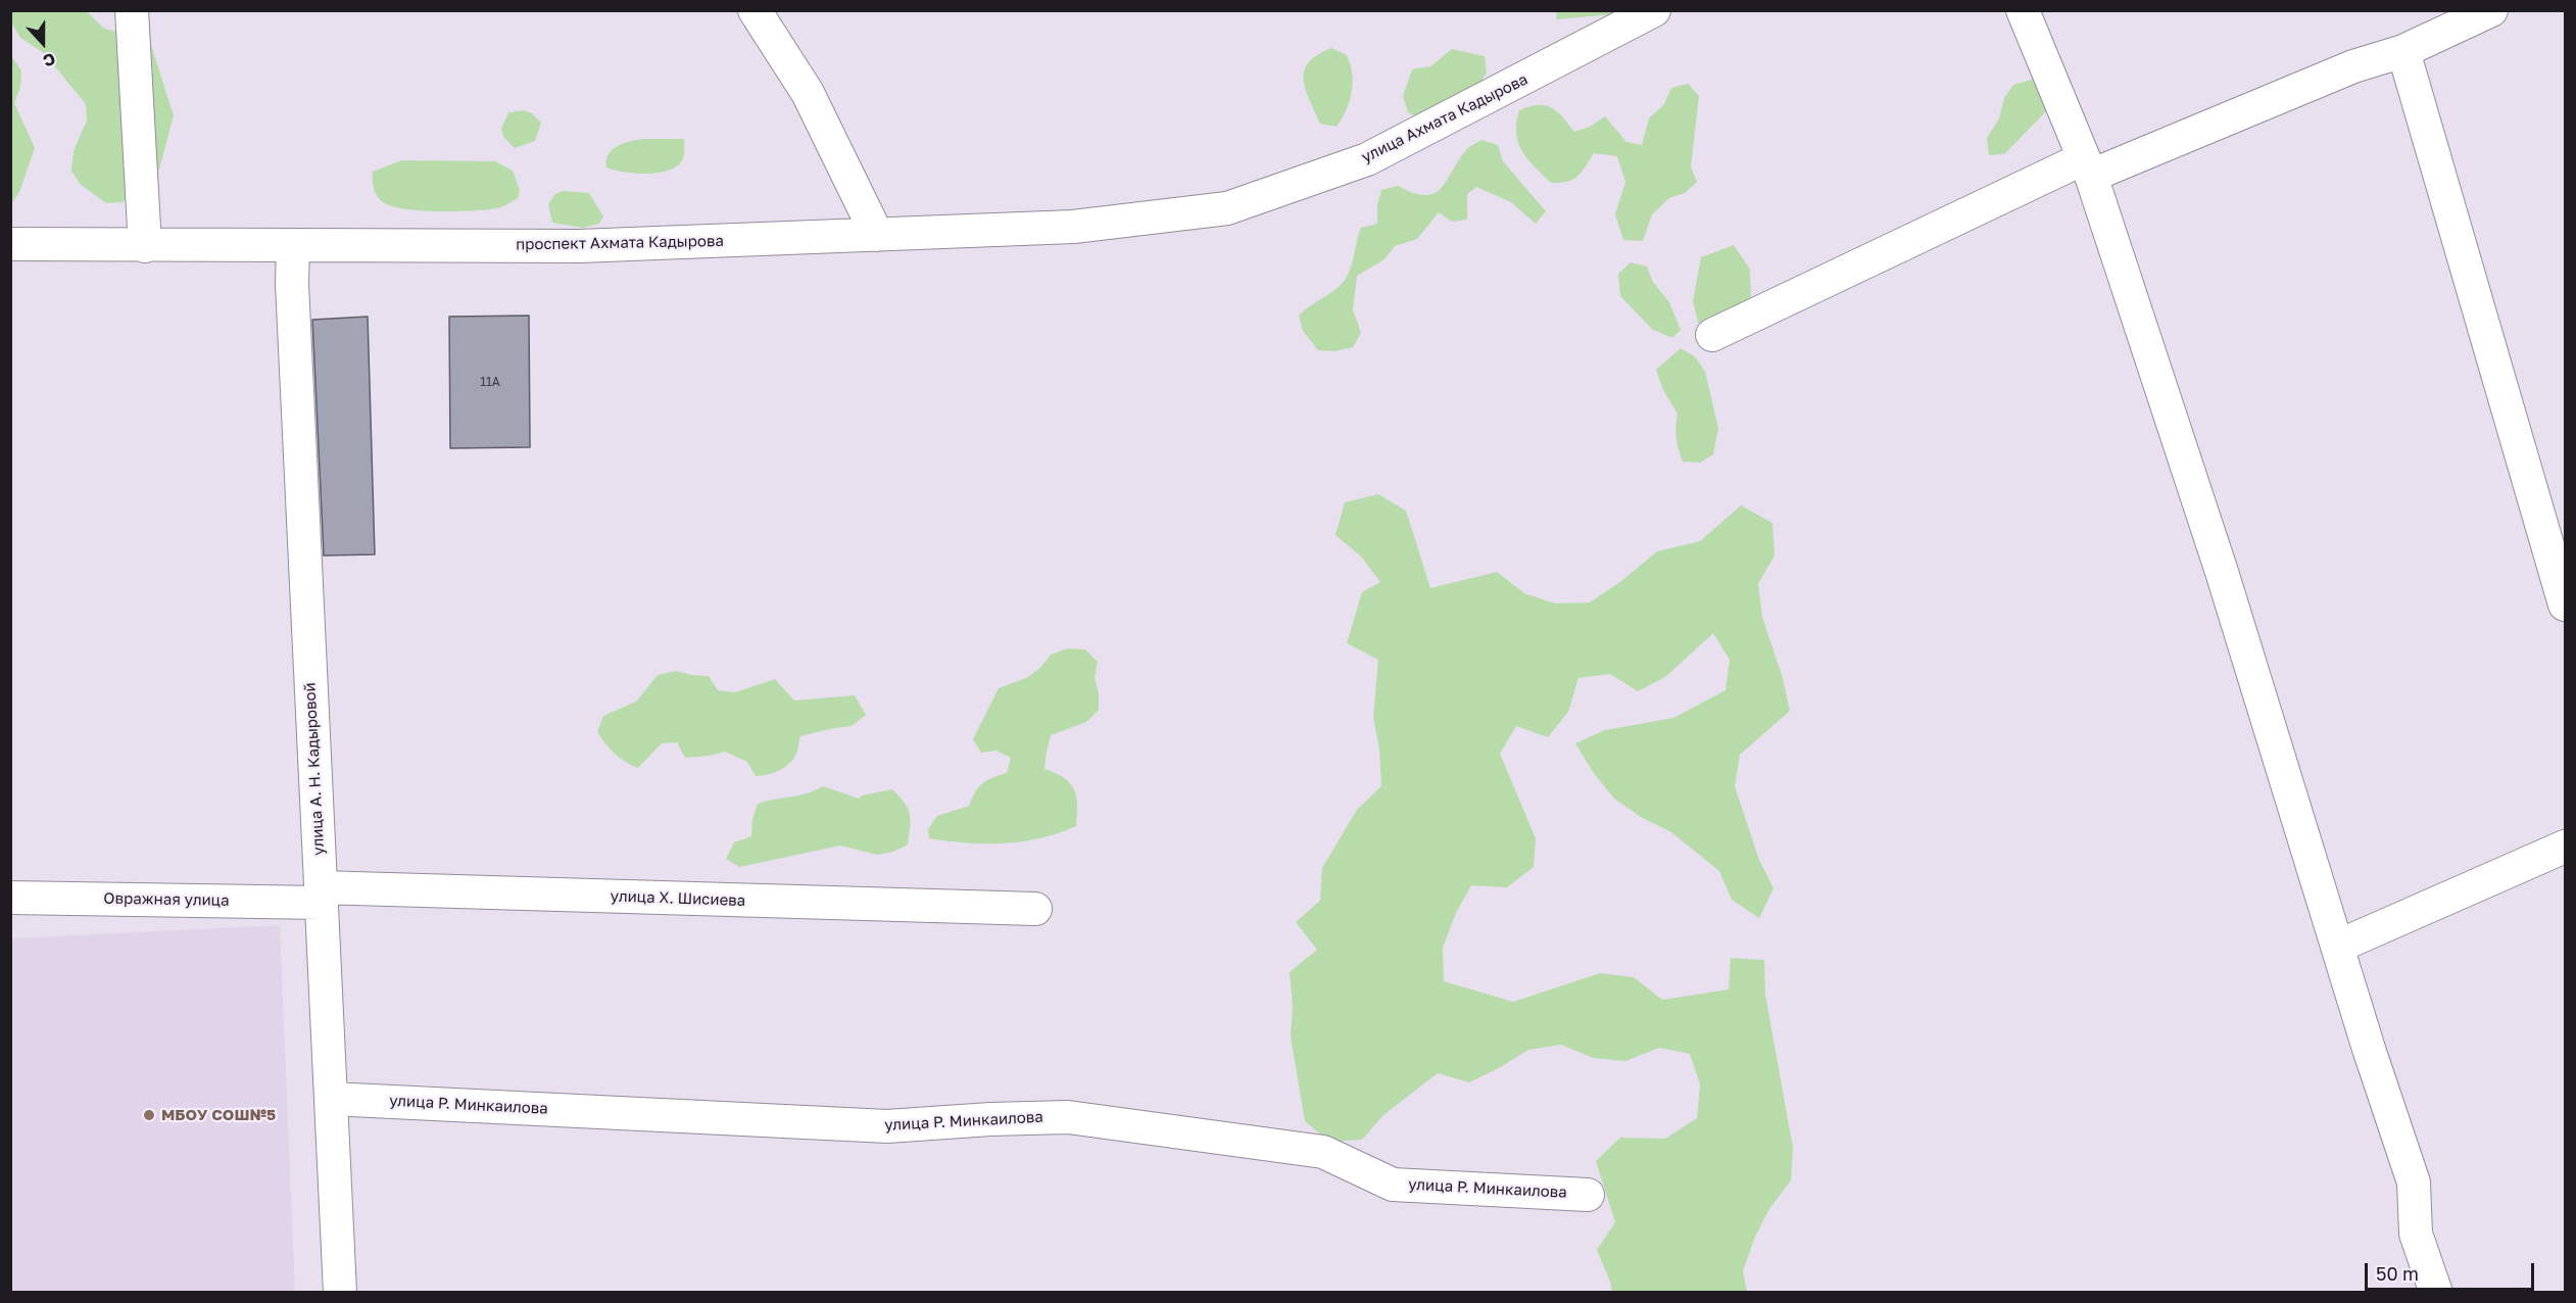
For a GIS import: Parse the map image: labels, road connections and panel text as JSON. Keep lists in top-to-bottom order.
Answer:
{
  "streets": {
    "street": [
      "улица Ахмата Кадырова",
      "проспект Ахмата Кадырова",
      "улица А. Н. Кадыровой",
      "улица Х. Шисиева",
      "Овражная улица",
      "улица Р. Минкаилова"
    ]
  },
  "crossings": [
    ["улица Ахмата Кадырова", "проспект Ахмата Кадырова"],
    ["проспект Ахмата Кадырова", "улица А. Н. Кадыровой"],
    ["улица А. Н. Кадыровой", "улица Х. Шисиева"],
    ["улица А. Н. Кадыровой", "Овражная улица"],
    ["улица А. Н. Кадыровой", "улица Р. Минкаилова"],
    ["улица Х. Шисиева", "Овражная улица"]
  ],
  "places": ["МБОУ СОШ№5"],
  "house_numbers": ["11А"],
  "scale_bar": "50 m",
  "north": "bottom"
}
